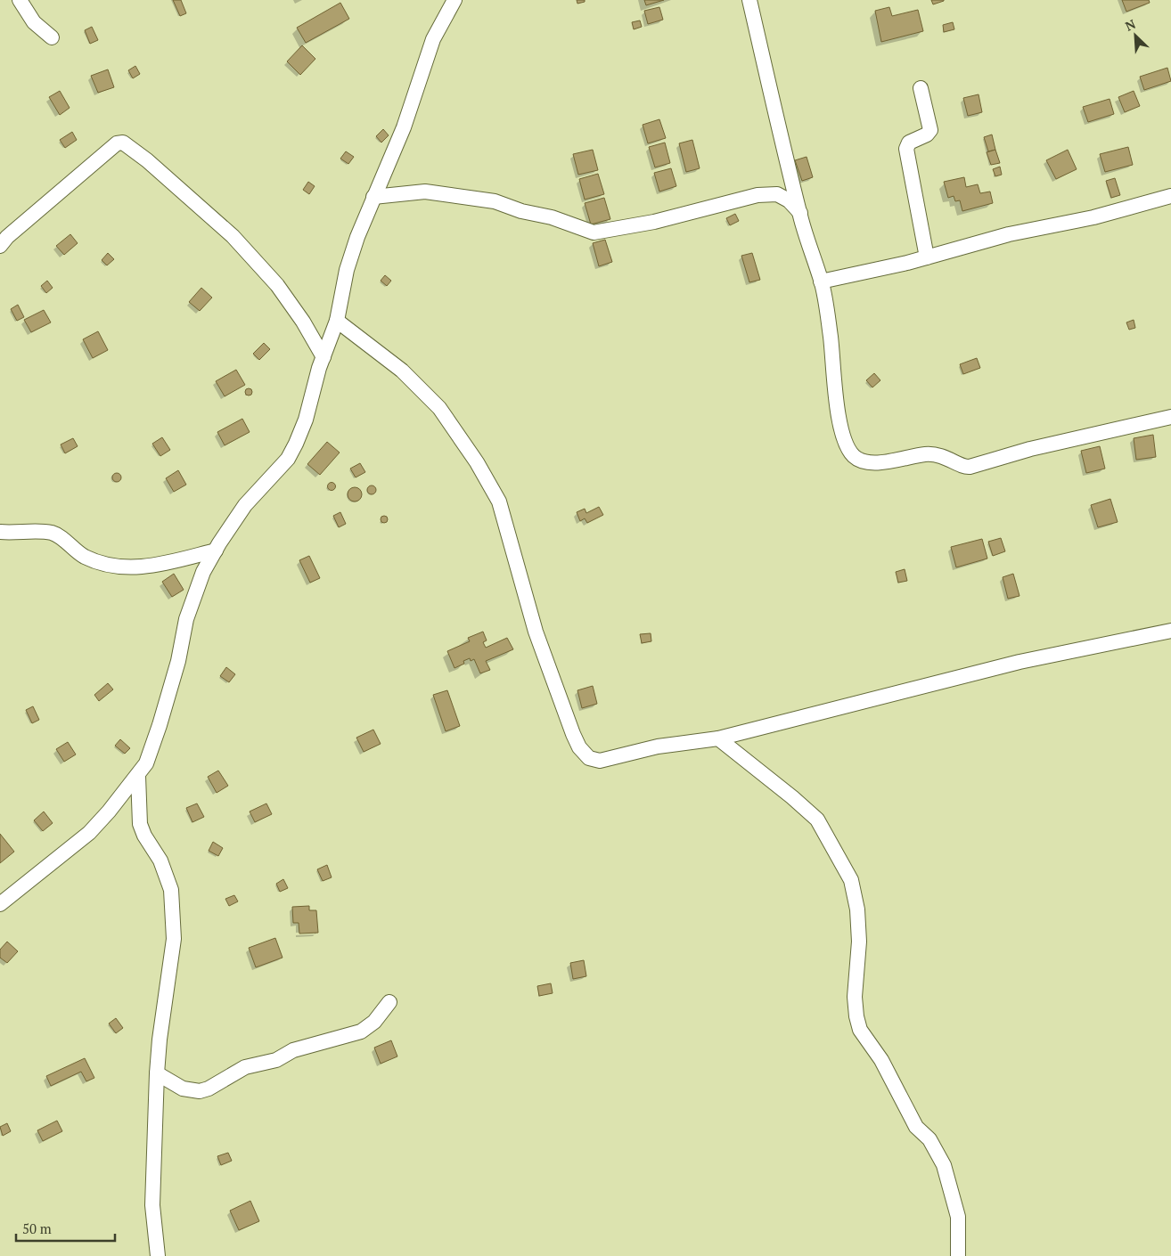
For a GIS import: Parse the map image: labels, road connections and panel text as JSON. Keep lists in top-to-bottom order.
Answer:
{
  "scale_bar": "50 m",
  "north": "top left"
}
